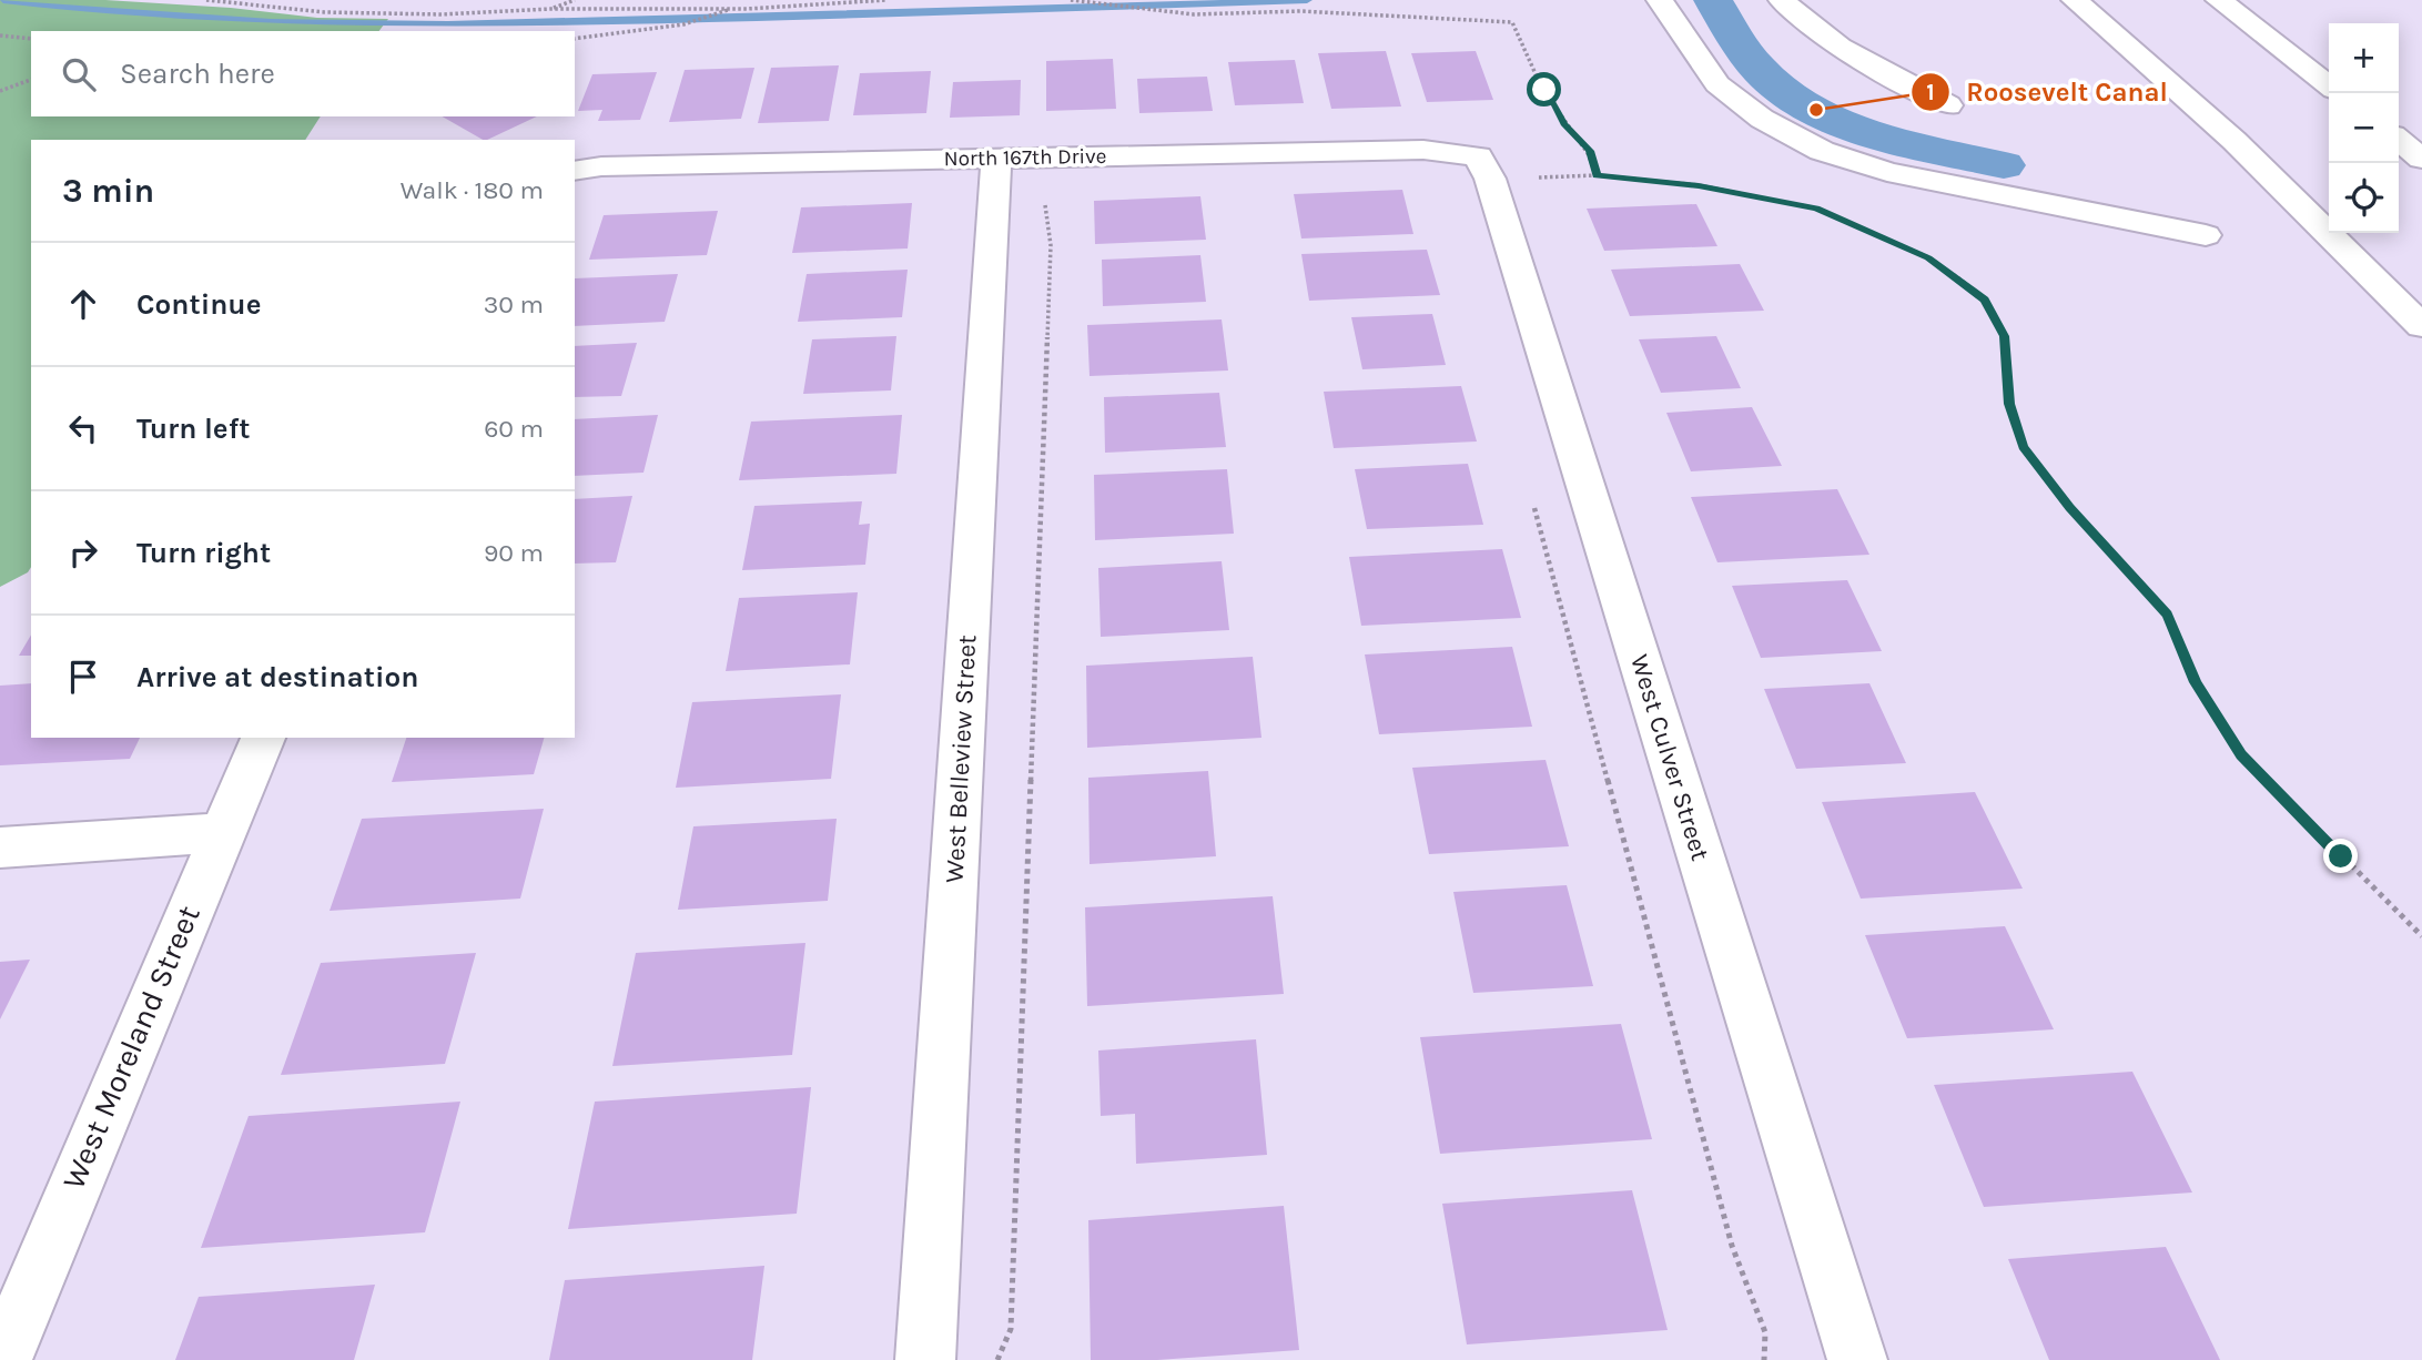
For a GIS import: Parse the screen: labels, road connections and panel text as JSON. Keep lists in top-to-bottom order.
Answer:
{
  "streets": {
    "main road": [
      "North 167th Drive",
      "West Culver Street",
      "West Belleview Street",
      "West Moreland Street"
    ]
  },
  "crossings": [
    ["North 167th Drive", "West Culver Street"],
    ["North 167th Drive", "West Belleview Street"]
  ],
  "places": ["Roosevelt Canal"],
  "page": {
    "map_buttons": ["+", "−"],
    "search": "Search here",
    "heading": ["3 min", "Walk · 180 m"],
    "list": [
      ["Continue", "30 m"],
      ["Turn left", "60 m"],
      ["Turn right", "90 m"],
      "Arrive at destination"
    ]
  }
}
